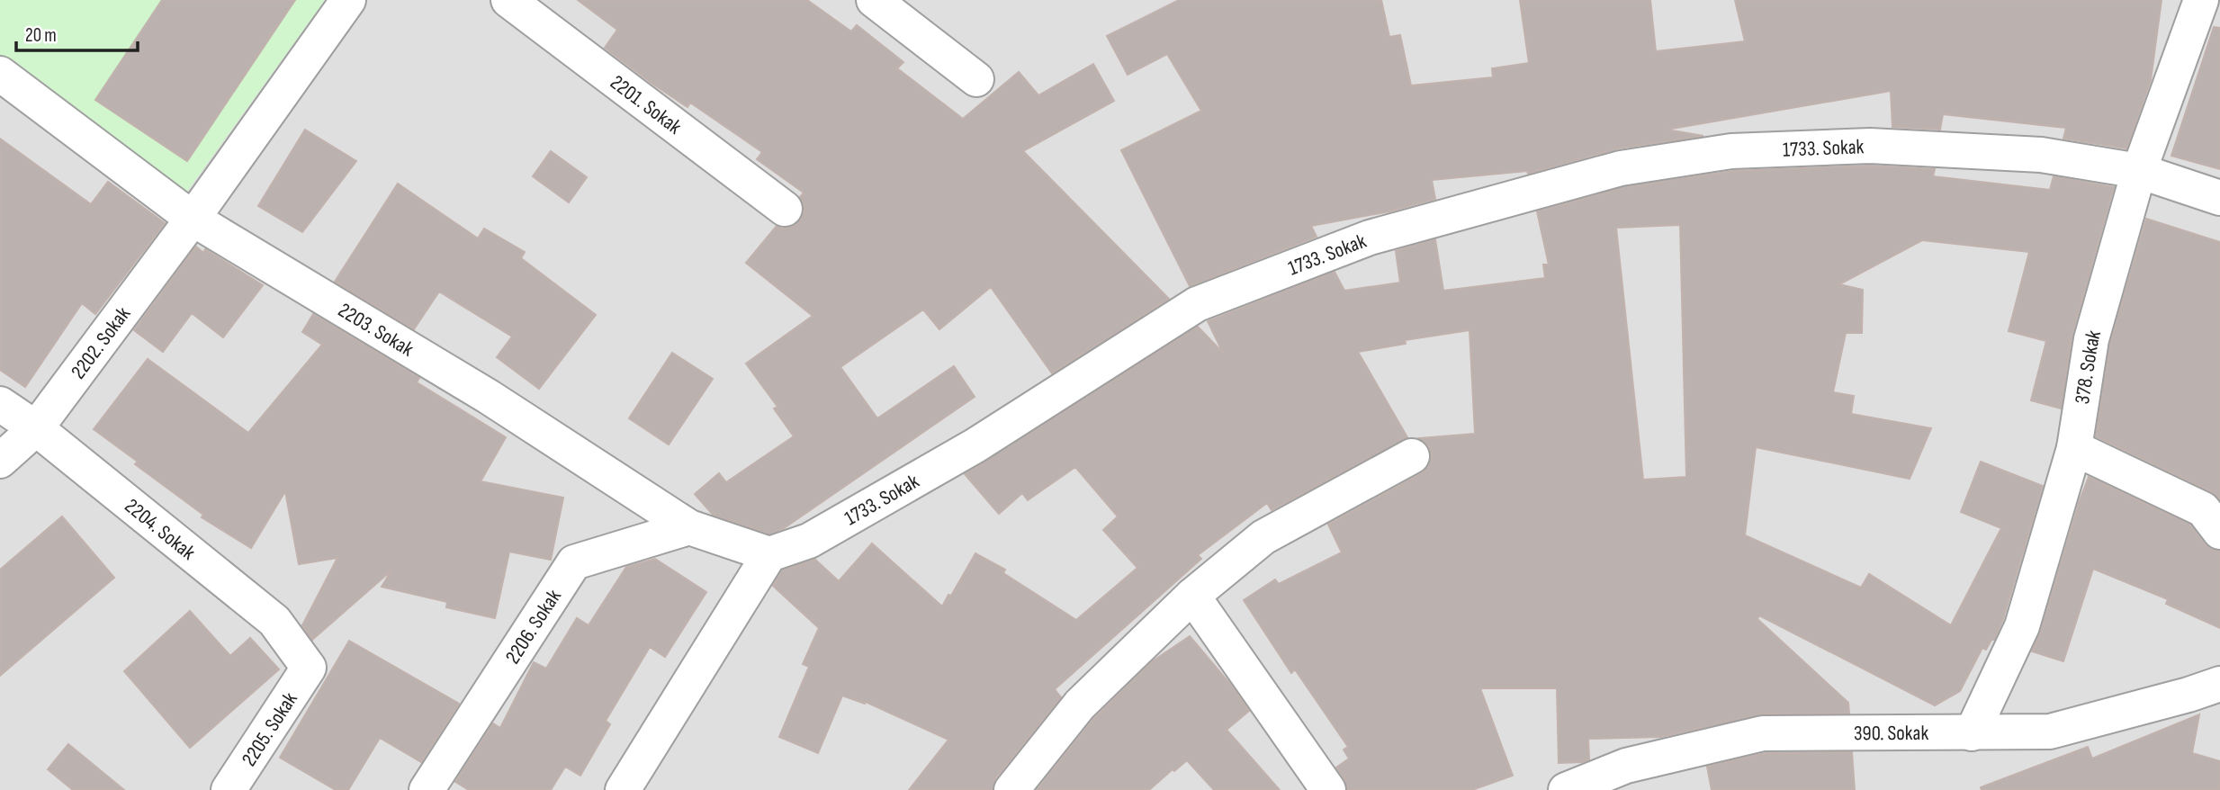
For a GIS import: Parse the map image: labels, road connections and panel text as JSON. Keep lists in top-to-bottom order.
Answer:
{
  "streets": {
    "street": [
      "2201. Sokak",
      "1733. Sokak",
      "2203. Sokak",
      "2202. Sokak",
      "378. Sokak",
      "2204. Sokak",
      "2206. Sokak",
      "2205. Sokak",
      "390. Sokak"
    ]
  },
  "crossings": [
    ["1733. Sokak", "2203. Sokak"],
    ["1733. Sokak", "378. Sokak"],
    ["2203. Sokak", "2202. Sokak"],
    ["2203. Sokak", "2206. Sokak"],
    ["2202. Sokak", "2204. Sokak"],
    ["378. Sokak", "390. Sokak"],
    ["2204. Sokak", "2205. Sokak"]
  ],
  "scale_bar": "20 m"
}
